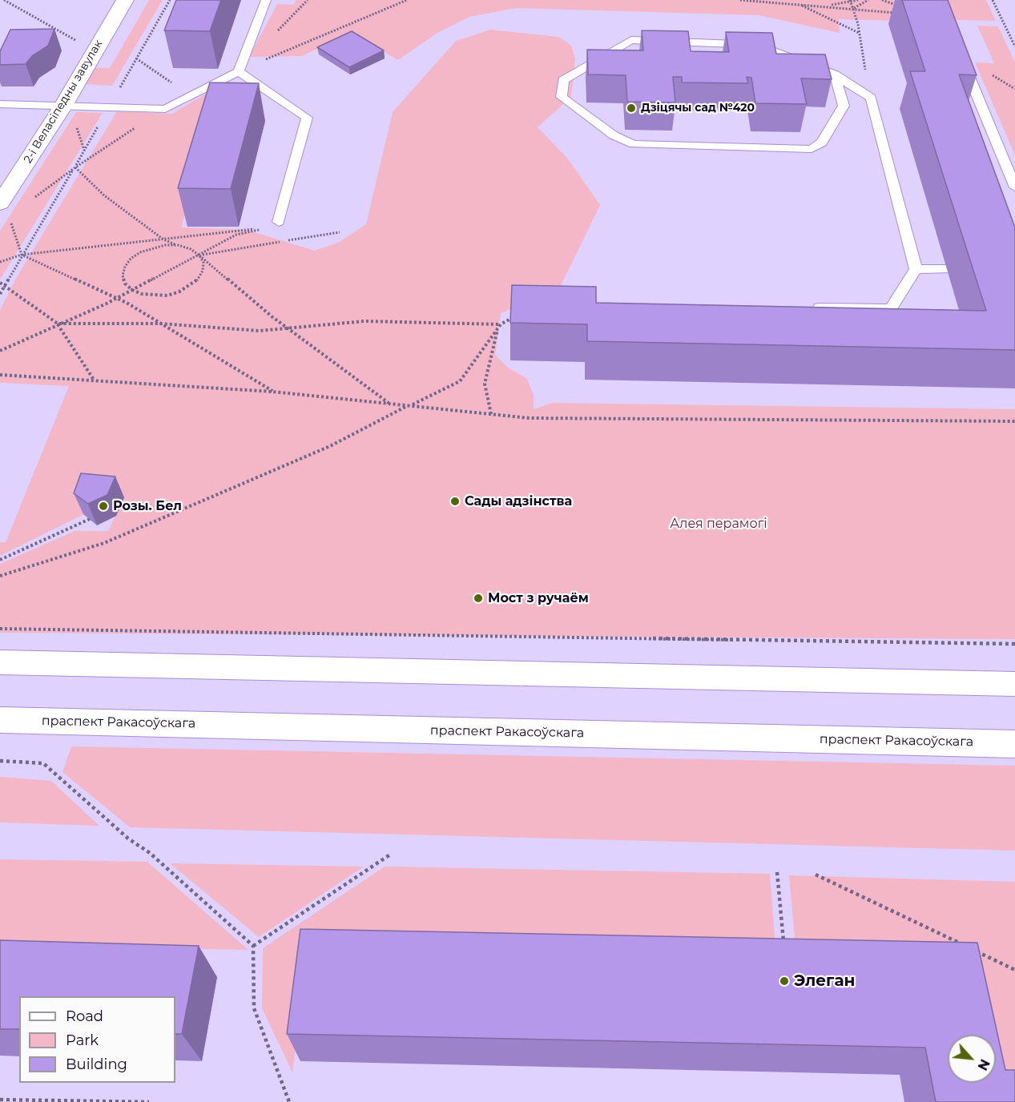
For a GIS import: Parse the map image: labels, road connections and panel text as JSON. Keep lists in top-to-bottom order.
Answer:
{
  "streets": {
    "main road": ["2-і Веласіпедны завулак", "праспект Ракасоўскага"]
  },
  "parks": ["Алея перамогі"],
  "places": [
    "Дзіцячы сад №420",
    "Сады адзінства",
    "Розы. Бел",
    "Мост з ручаём",
    "Элеган"
  ],
  "legend": ["Road", "Park", "Building"],
  "north": "bottom right"
}
